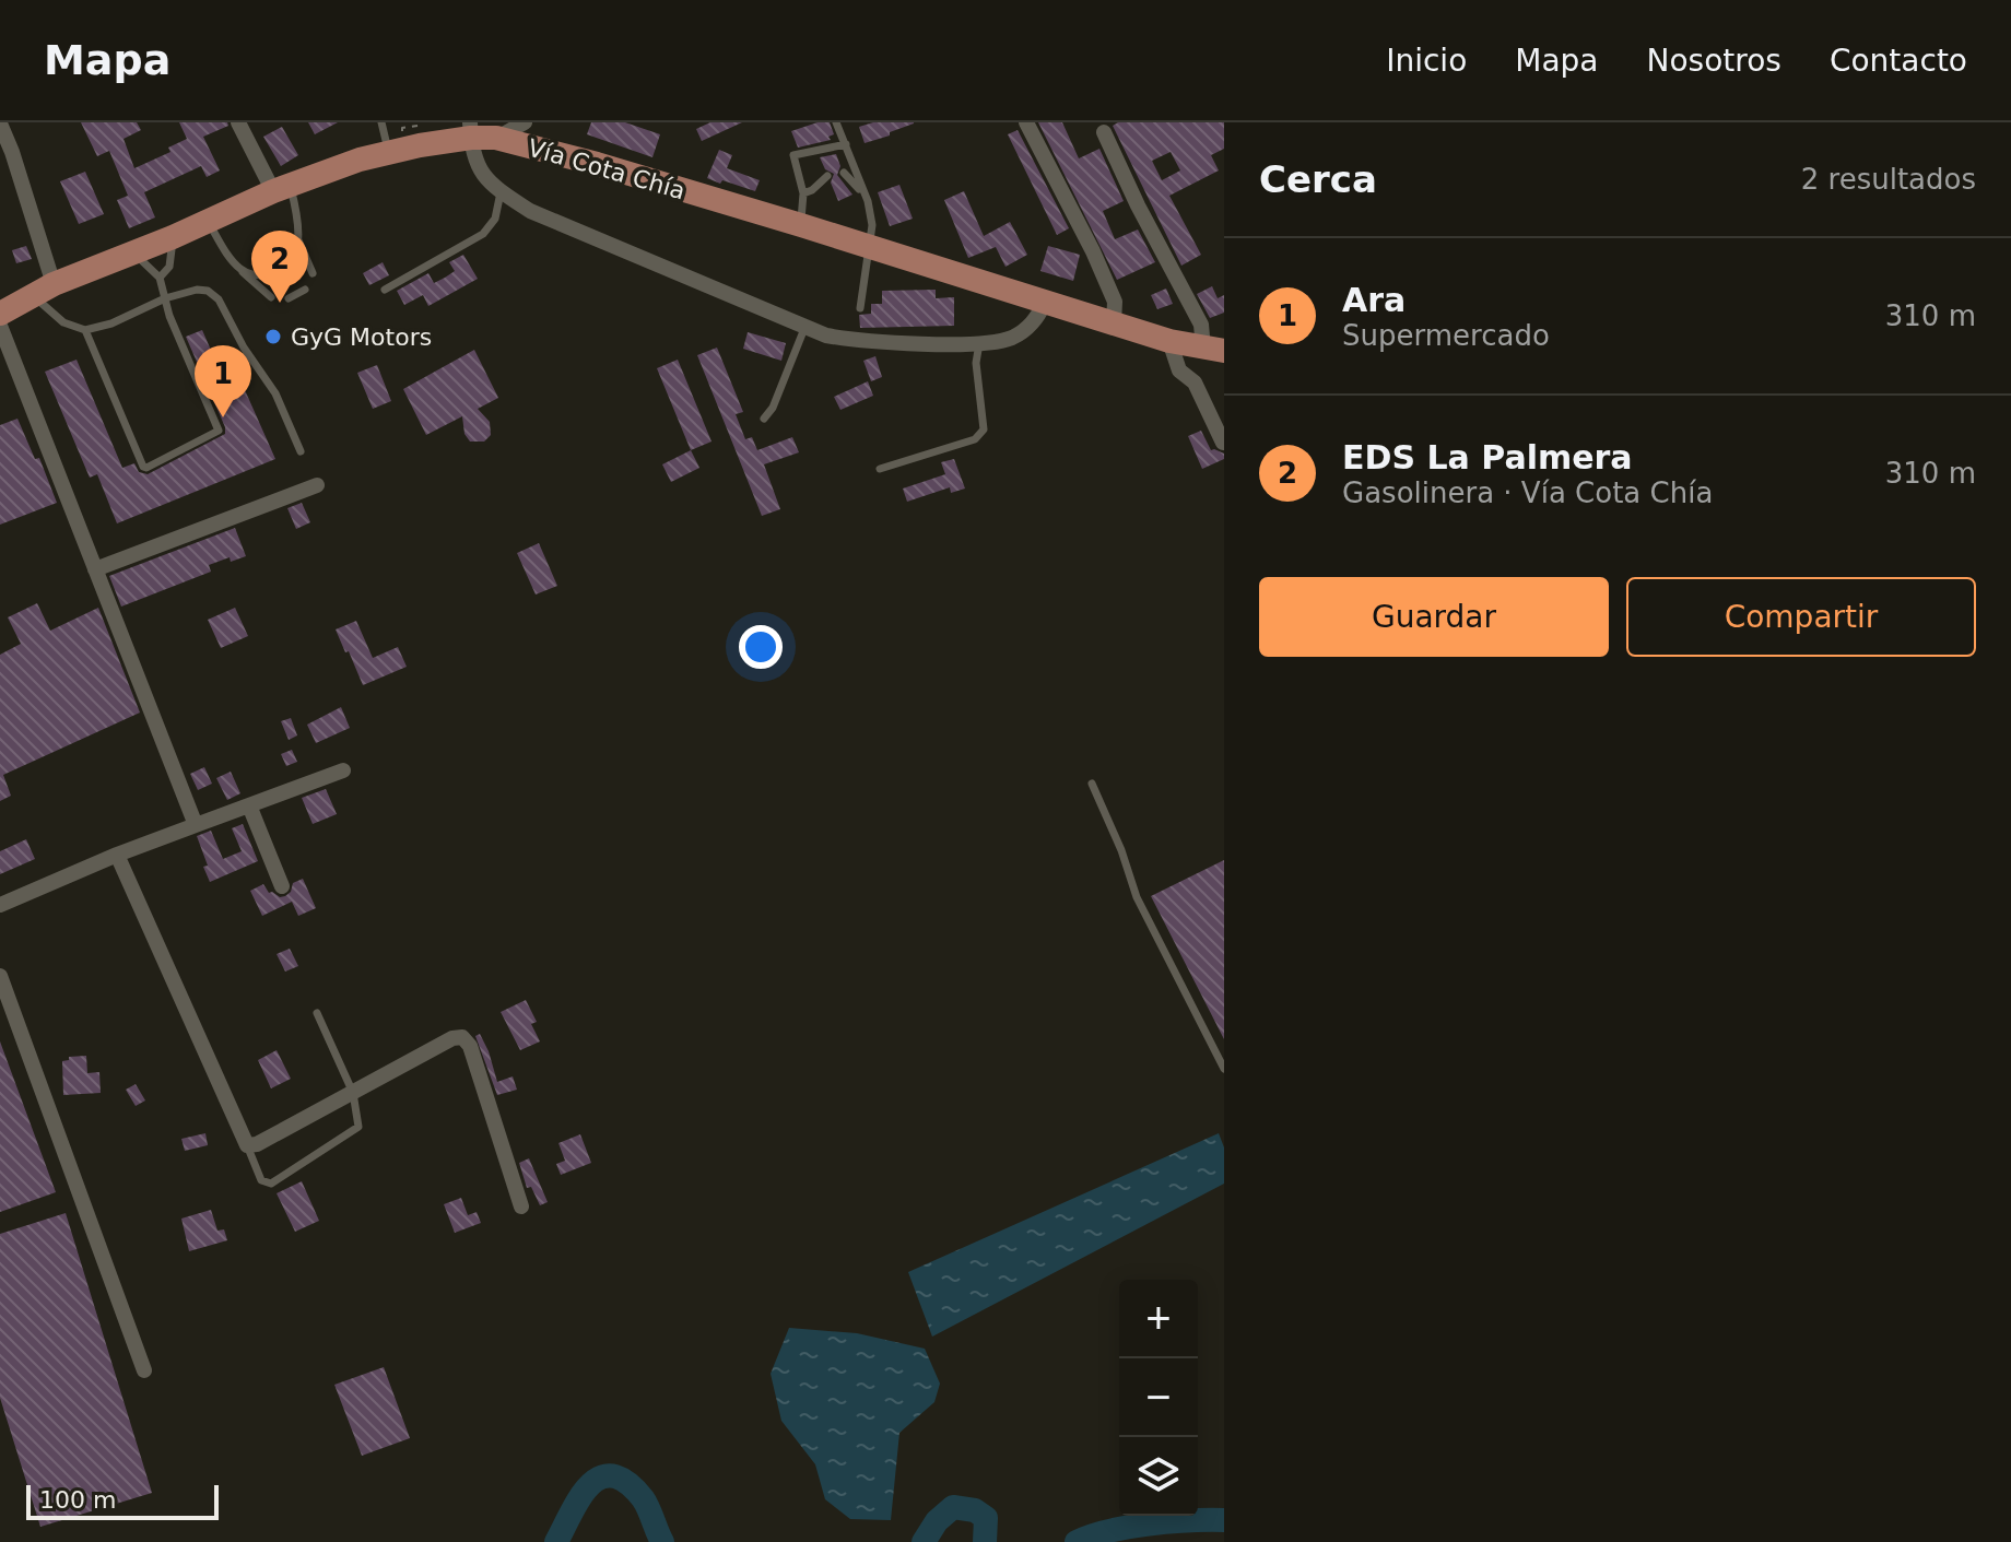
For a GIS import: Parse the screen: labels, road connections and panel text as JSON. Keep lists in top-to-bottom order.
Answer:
{
  "streets": {
    "main road": ["Vía Cota Chía"]
  },
  "places": ["GyG Motors"],
  "scale_bar": "100 m",
  "page": {
    "header": "Mapa",
    "nav": [
      "Inicio",
      "Mapa",
      "Nosotros",
      "Contacto"
    ],
    "heading": ["Cerca", "2 resultados"],
    "pins": ["2", "1"],
    "list": [
      {
        "mark": "1",
        "name": "Ara",
        "note": "Supermercado",
        "value": "310 m"
      },
      {
        "mark": "2",
        "name": "EDS La Palmera",
        "note": "Gasolinera · Vía Cota Chía",
        "value": "310 m"
      }
    ],
    "buttons": ["Guardar", "Compartir"],
    "map_buttons": ["+", "−"],
    "scale": "100 m"
  }
}
